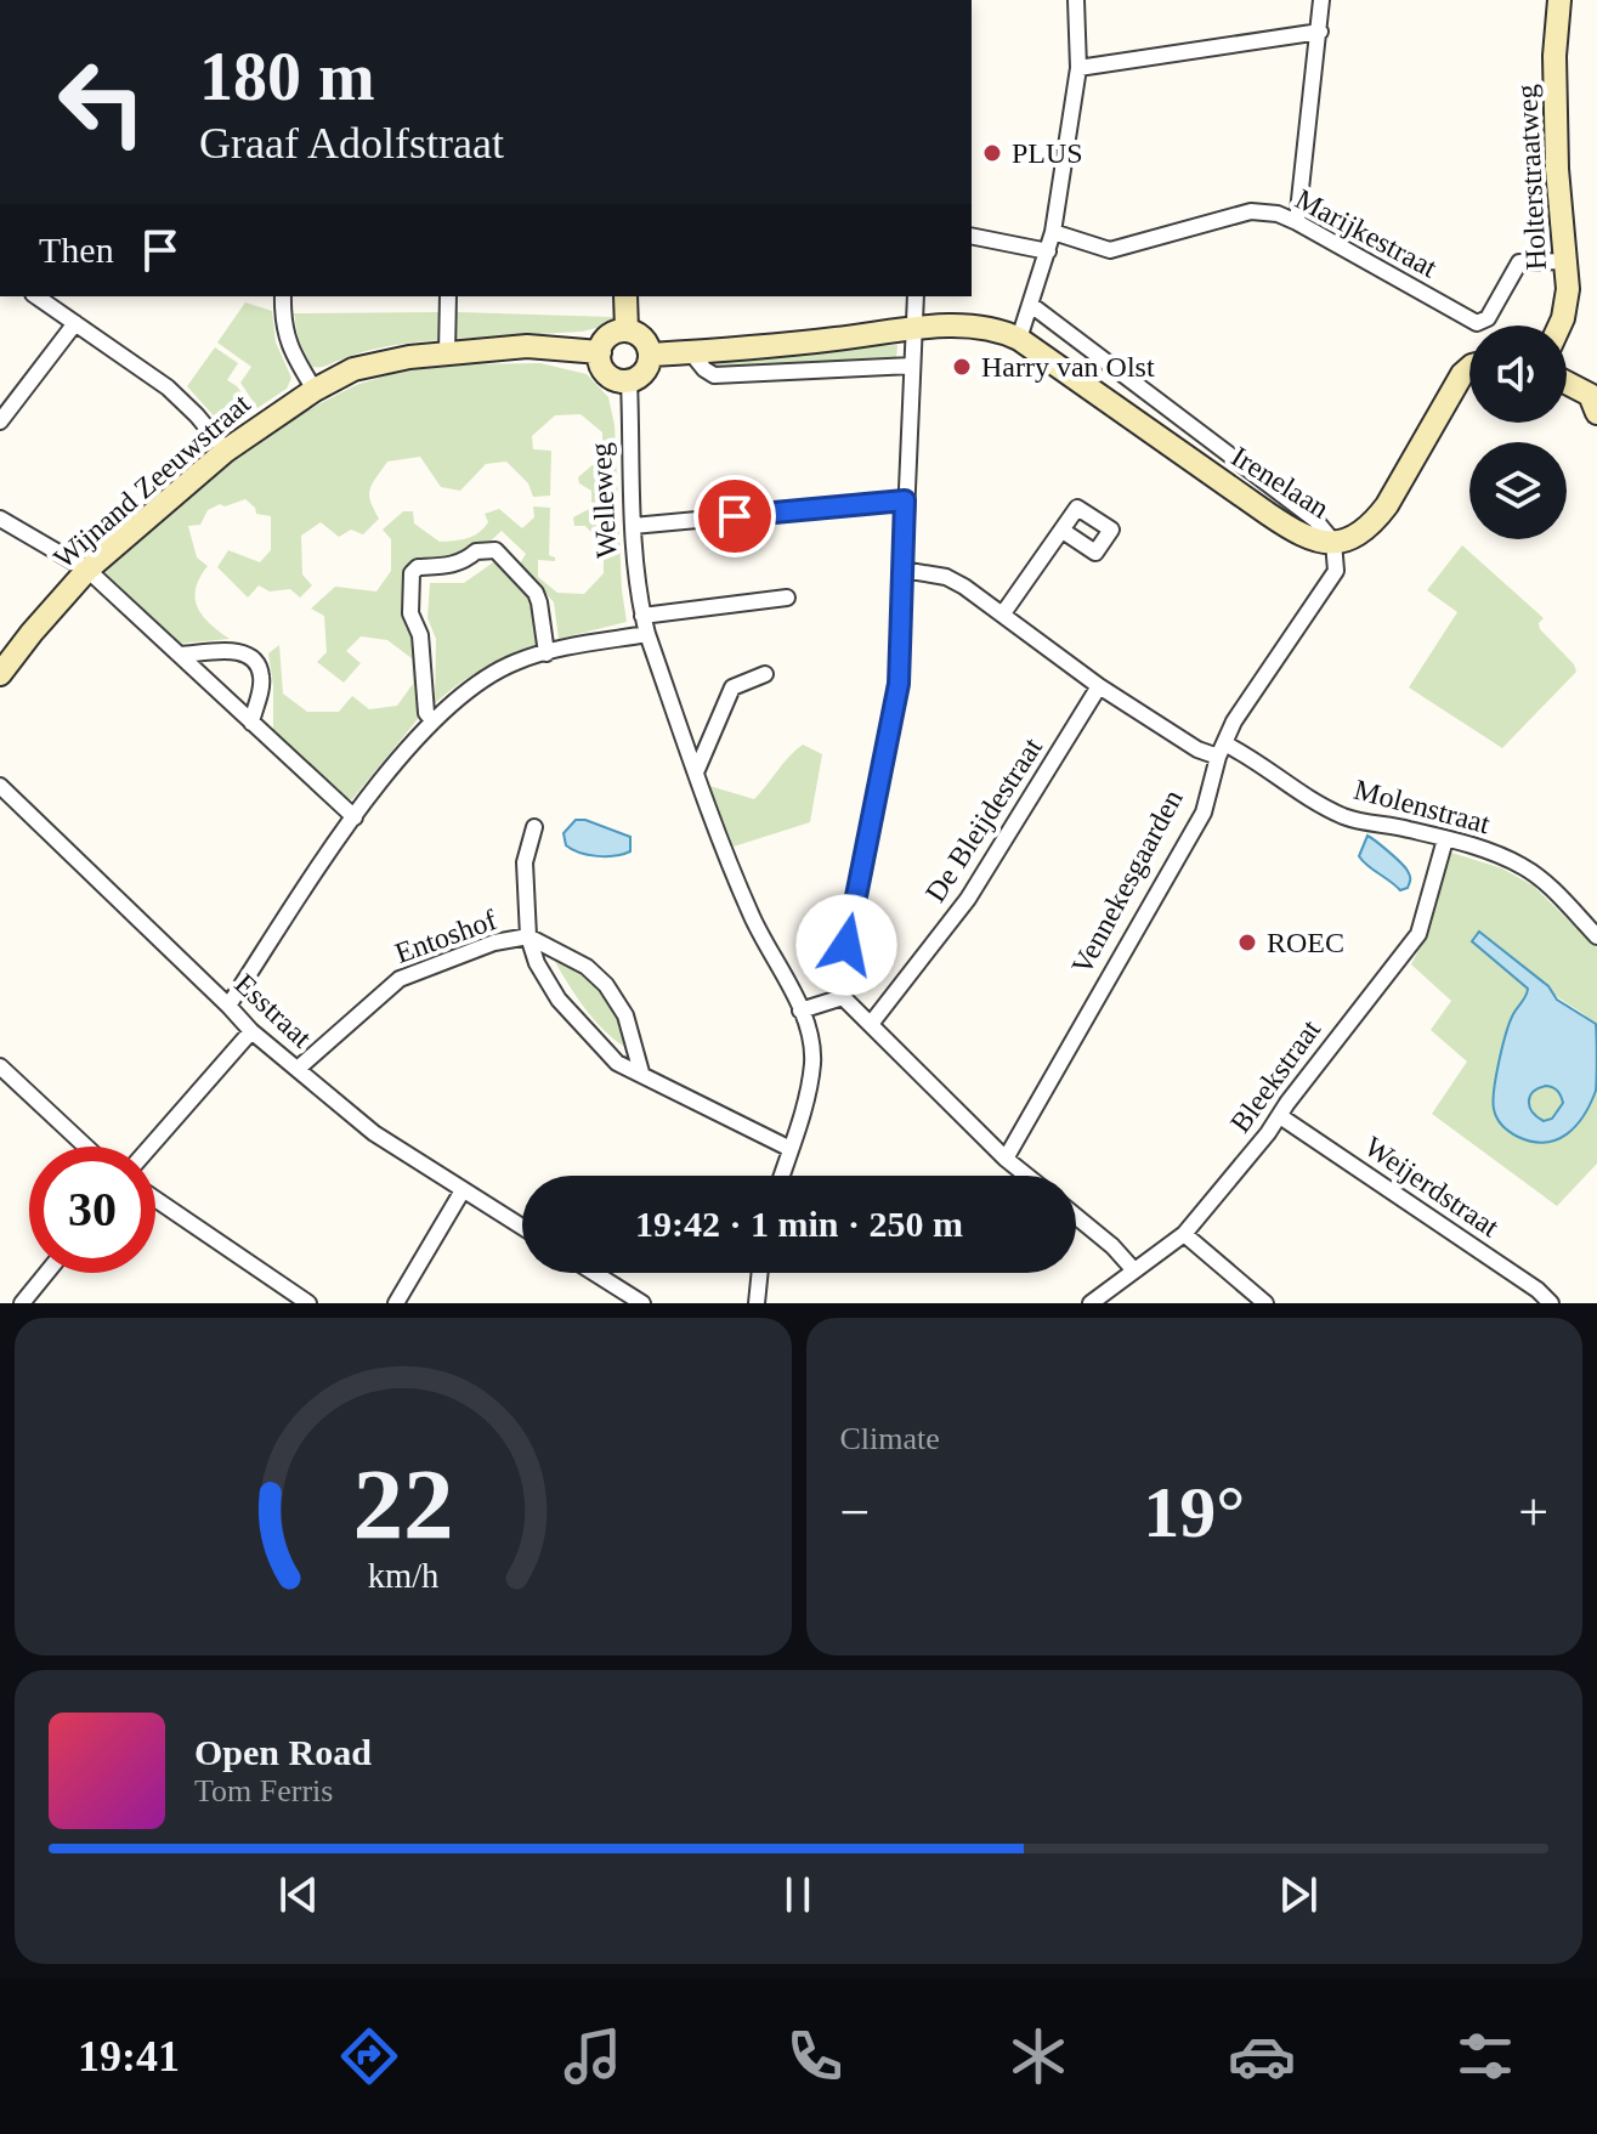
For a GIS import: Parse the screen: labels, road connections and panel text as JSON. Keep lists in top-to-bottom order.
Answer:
{
  "streets": {
    "main road": ["Holterstraatweg", "Wijnand Zeeuwstraat", "Irenelaan"],
    "street": [
      "Marijkestraat",
      "Welleweg",
      "Molenstraat",
      "De Bleijdestraat",
      "Vennekesgaarden",
      "Entoshof",
      "Esstraat",
      "Bleekstraat",
      "Weijerdstraat"
    ]
  },
  "crossings": [
    ["Holterstraatweg", "Marijkestraat"],
    ["Wijnand Zeeuwstraat", "Irenelaan"],
    ["Wijnand Zeeuwstraat", "Welleweg"],
    ["Irenelaan", "Welleweg"],
    ["Irenelaan", "Vennekesgaarden"],
    ["Welleweg", "Entoshof"],
    ["Molenstraat", "De Bleijdestraat"],
    ["Molenstraat", "Vennekesgaarden"],
    ["Molenstraat", "Bleekstraat"],
    ["Entoshof", "Esstraat"],
    ["Bleekstraat", "Weijerdstraat"]
  ],
  "places": ["PLUS", "Harry van Olst", "ROEC"],
  "page": {
    "turn": ["180 m", "Graaf Adolfstraat"],
    "then": "Then",
    "limit": "30",
    "trip": "19:42 · 1 min · 250 m",
    "tile": "Climate",
    "heat": ["−", "19°", "+"],
    "song": ["Open Road", "Tom Ferris"],
    "tabs": "19:41",
    "gauge": ["22", "km/h"]
  }
}
